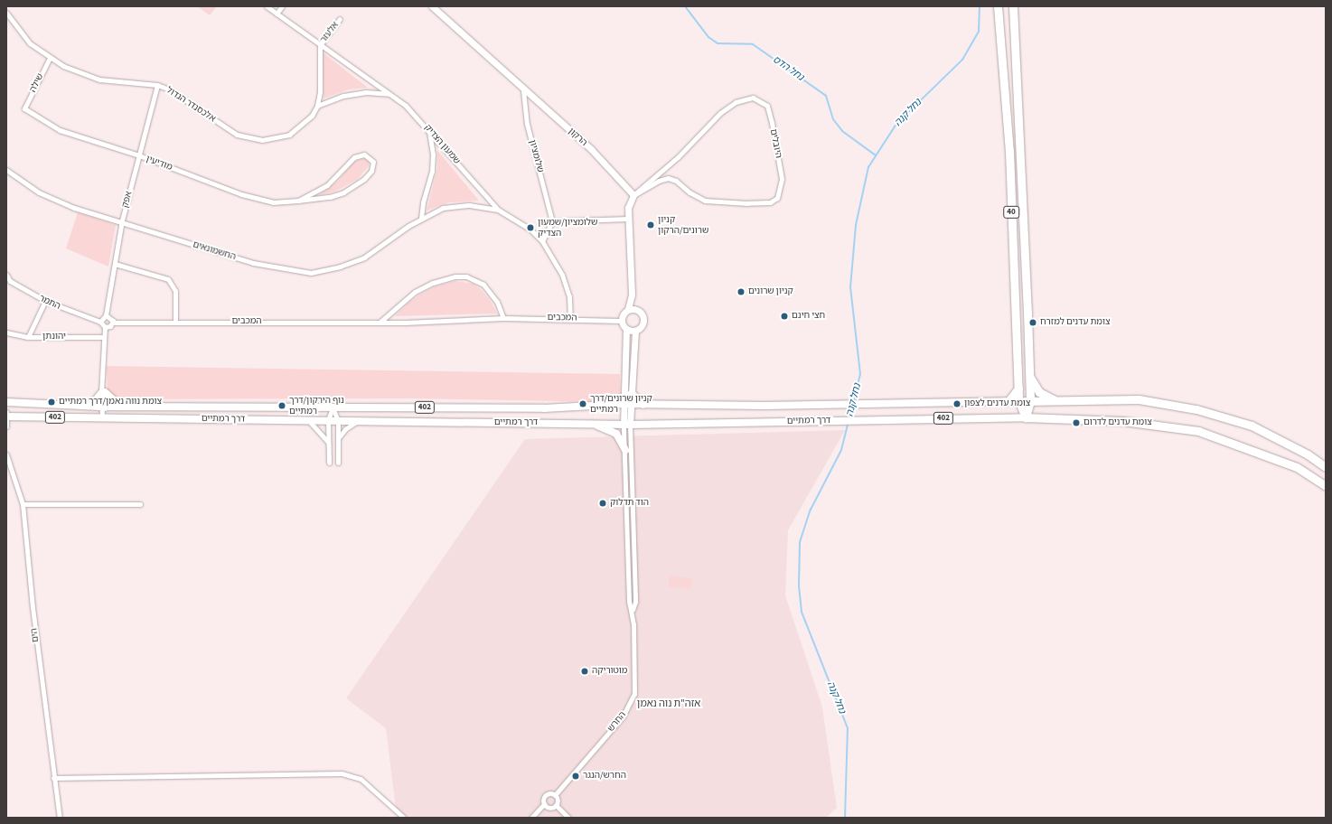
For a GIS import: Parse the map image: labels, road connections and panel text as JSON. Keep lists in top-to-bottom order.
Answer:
{
  "streets": {
    "highway": ["40"],
    "main road": ["402", "דרך רמתיים"],
    "street": [
      "אלעזר",
      "שילה",
      "אלכסנדר הגדול",
      "הרקון",
      "היובלים",
      "שמעון הצדיק",
      "שלומציון",
      "מודיעין",
      "אפק",
      "החשמונאים",
      "התמר",
      "המכבים",
      "יהונתן",
      "הים",
      "החרש"
    ]
  },
  "crossings": [
    ["אלעזר", "שמעון הצדיק"],
    ["שילה", "אלכסנדר הגדול"],
    ["שילה", "מודיעין"],
    ["אלכסנדר הגדול", "אפק"],
    ["הרקון", "היובלים"],
    ["הרקון", "שלומציון"],
    ["שמעון הצדיק", "החשמונאים"],
    ["שמעון הצדיק", "המכבים"],
    ["מודיעין", "אפק"],
    ["אפק", "החשמונאים"],
    ["אפק", "התמר"],
    ["אפק", "המכבים"],
    ["40", "דרך רמתיים"],
    ["התמר", "המכבים"],
    ["דרך רמתיים", "החרש"]
  ],
  "districts": ["אזה\"ת נוה נאמן"],
  "water": ["נחל הדס", "נחל קנה"],
  "places": [
    "קניון שרונים/הרקון",
    "שלומציון/שמעון הצדיק",
    "קניון שרונים",
    "חצי חינם",
    "צומת עדנים למזרח",
    "צומת נווה נאמן/דרך רמתיים",
    "קניון שרונים/דרך רמתיים",
    "צומת עדנים לצפון",
    "נוף הירקון/דרך רמתיים",
    "צומת עדנים לדרום",
    "הוד תדלוק",
    "מוטוריקה",
    "החרש/הנגר"
  ]
}
